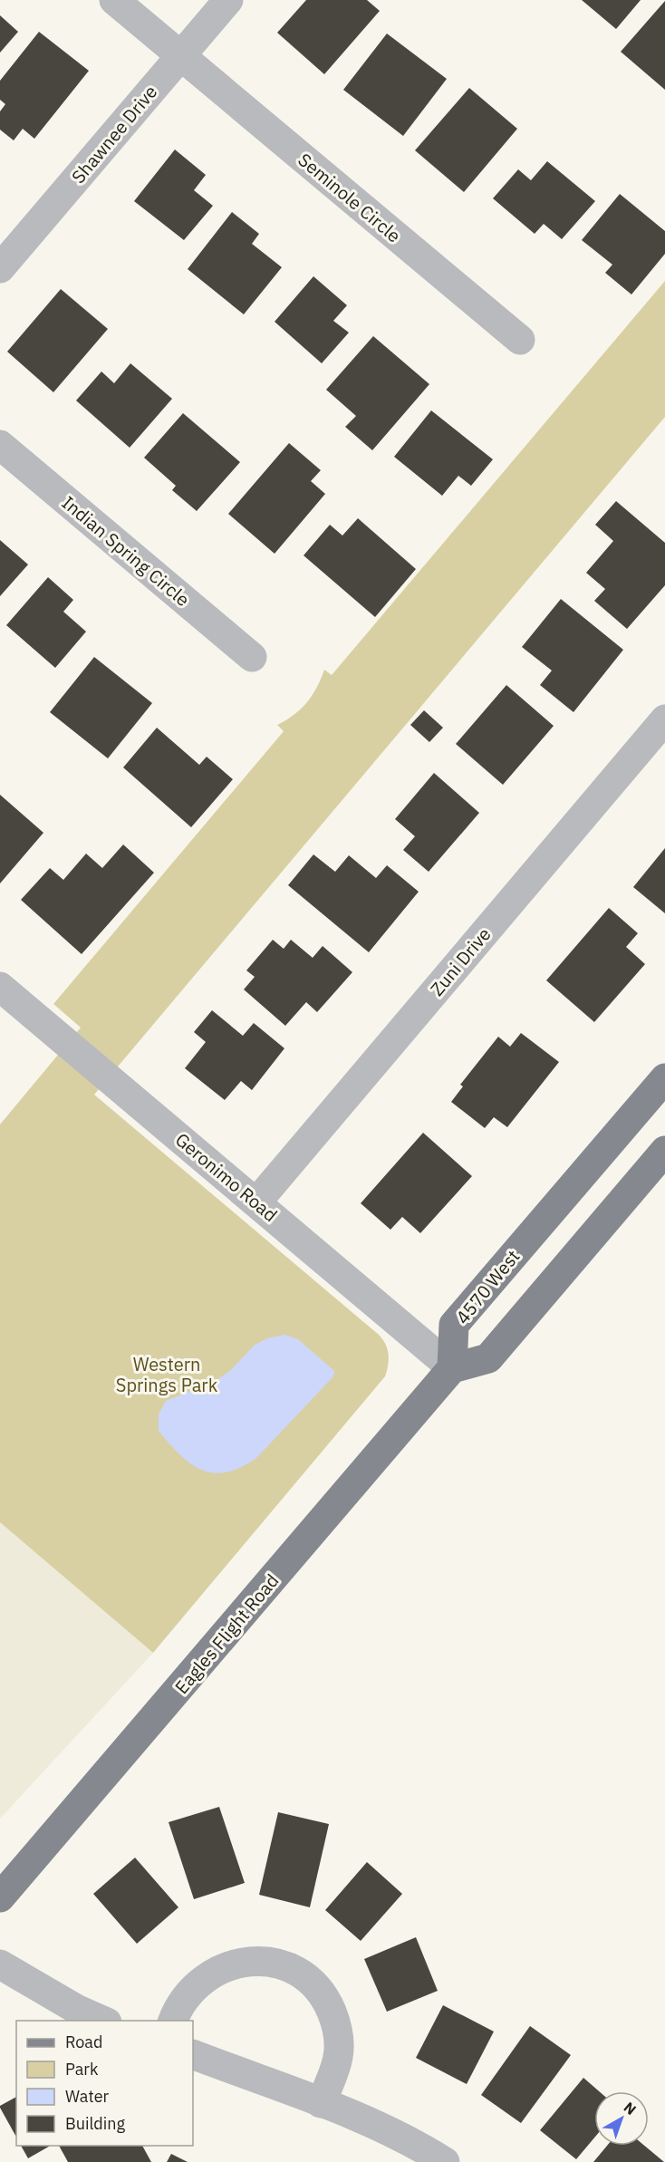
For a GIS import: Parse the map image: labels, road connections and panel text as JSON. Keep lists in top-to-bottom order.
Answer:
{
  "streets": {
    "main road": ["4570 West", "Eagles Flight Road"],
    "street": [
      "Shawnee Drive",
      "Seminole Circle",
      "Indian Spring Circle",
      "Zuni Drive",
      "Geronimo Road"
    ]
  },
  "crossings": [
    ["Shawnee Drive", "Seminole Circle"],
    ["Zuni Drive", "Geronimo Road"],
    ["Geronimo Road", "4570 West"],
    ["Geronimo Road", "Eagles Flight Road"],
    ["4570 West", "Eagles Flight Road"]
  ],
  "parks": ["Western Springs Park"],
  "legend": [
    "Road",
    "Park",
    "Water",
    "Building"
  ],
  "north": "top right"
}
